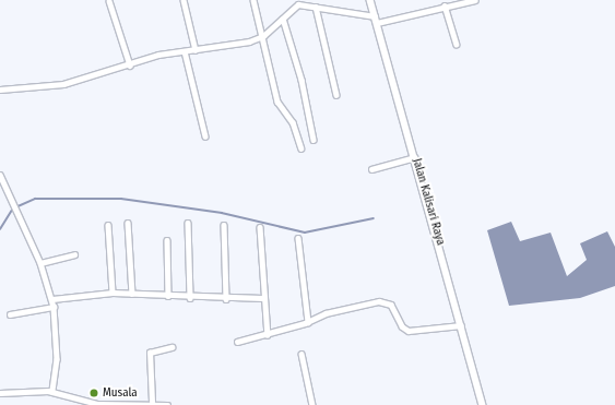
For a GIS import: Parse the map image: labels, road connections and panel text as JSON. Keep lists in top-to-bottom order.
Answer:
{
  "streets": {
    "street": ["Jalan Kalisari Raya"]
  },
  "places": ["Musala"]
}
